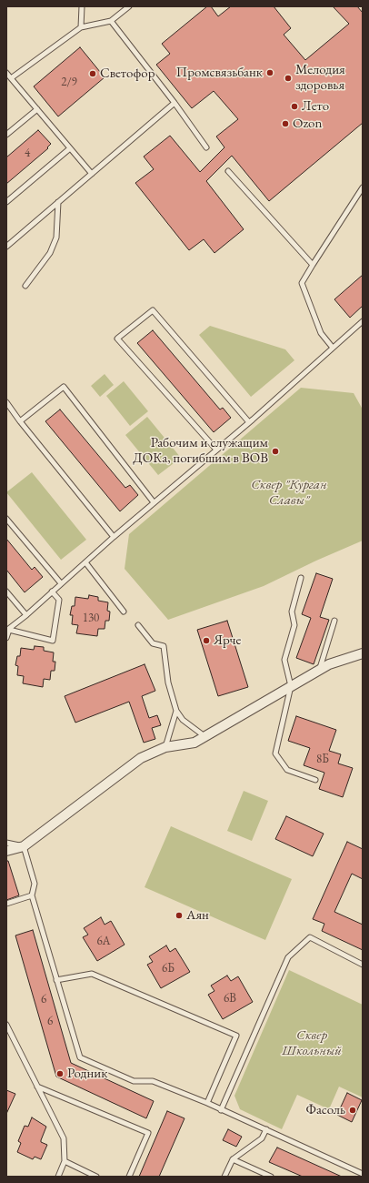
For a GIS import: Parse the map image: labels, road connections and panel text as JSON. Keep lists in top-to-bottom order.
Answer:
{
  "parks": ["Сквер \"Курган Славы\"", "Сквер Школьный"],
  "places": [
    "Промсвязьбанк",
    "Светофор",
    "Мелодия здоровья",
    "Лето",
    "Ozon",
    "Рабочим и служащим ДОКа, погибшим в ВОВ",
    "Ярче",
    "Аян",
    "Родник",
    "Фасоль"
  ],
  "house_numbers": [
    "2/9",
    "4",
    "130",
    "8Б",
    "6А",
    "6Б",
    "6В",
    "6",
    "6"
  ]
}
